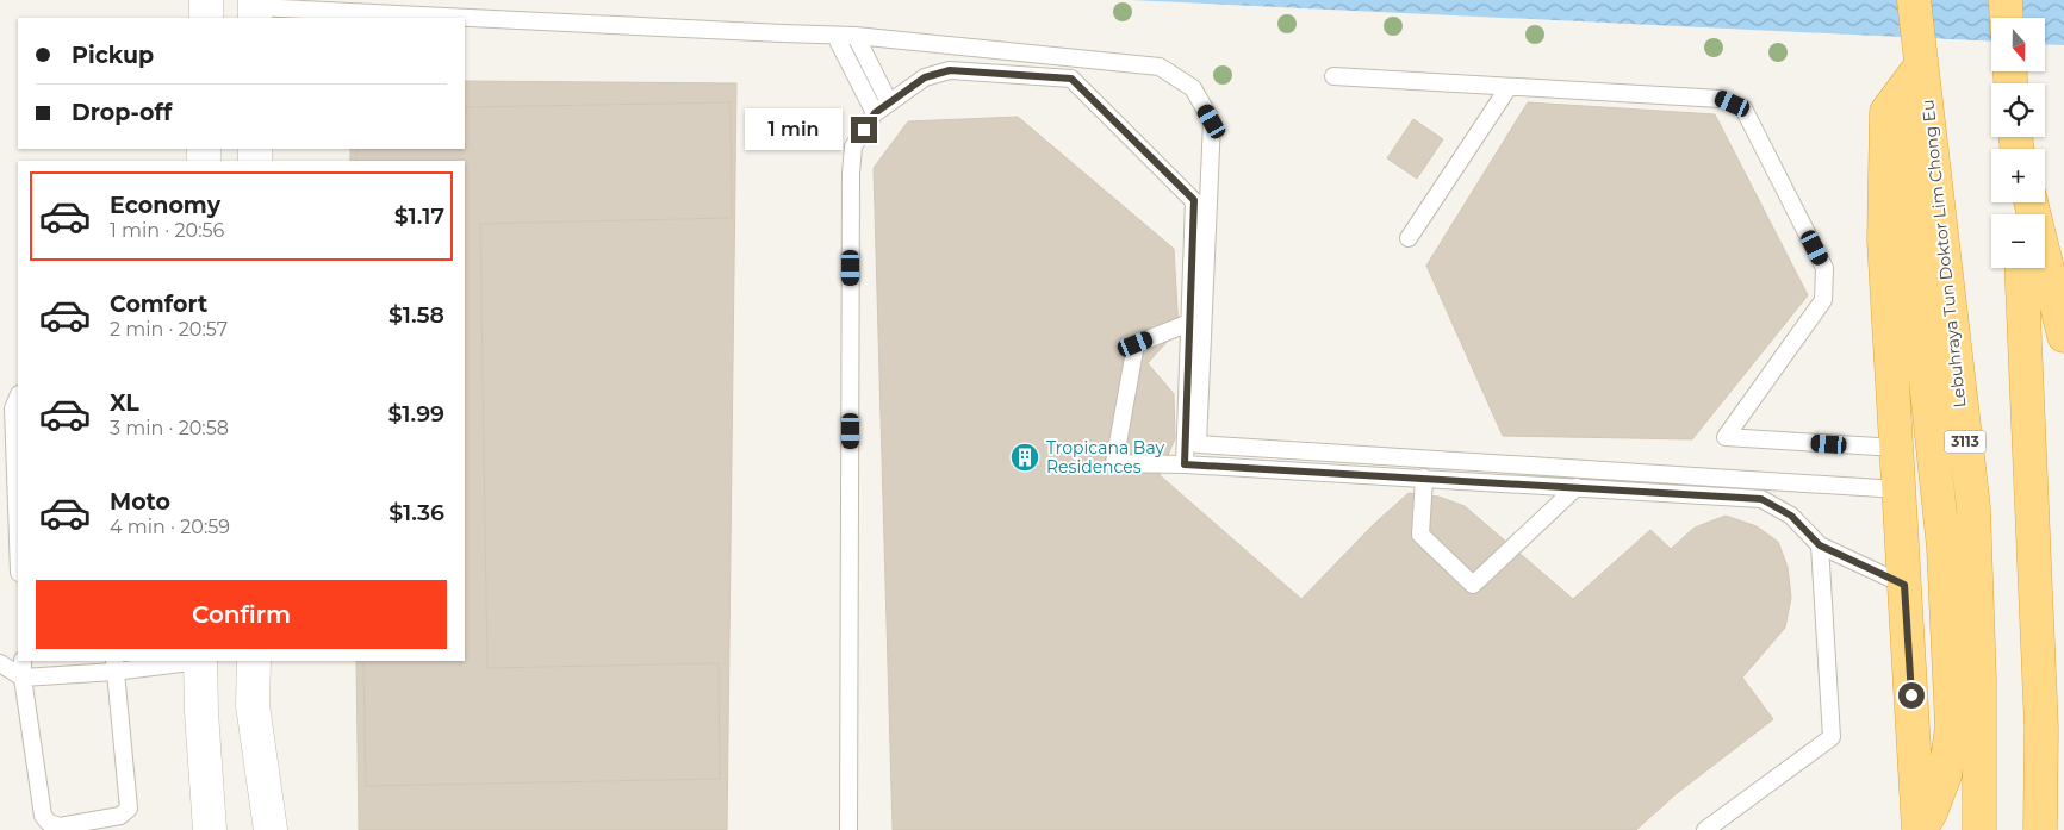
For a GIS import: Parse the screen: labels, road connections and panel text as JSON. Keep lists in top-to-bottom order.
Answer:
{
  "streets": {
    "highway": ["Lebuhraya Tun Doktor Lim Chong Eu", "3113"]
  },
  "places": {
    "building": ["Tropicana Bay Residences"]
  },
  "north": "bottom",
  "page": {
    "map_buttons": ["+", "−"],
    "banner": ["Pickup", "Drop-off"],
    "bubble": "1 min",
    "list": [
      {
        "name": "Economy",
        "note": "1 min · 20:56",
        "value": "$1.17"
      },
      {
        "name": "Comfort",
        "note": "2 min · 20:57",
        "value": "$1.58"
      },
      {
        "name": "XL",
        "note": "3 min · 20:58",
        "value": "$1.99"
      },
      {
        "name": "Moto",
        "note": "4 min · 20:59",
        "value": "$1.36"
      }
    ],
    "buttons": "Confirm"
  }
}
